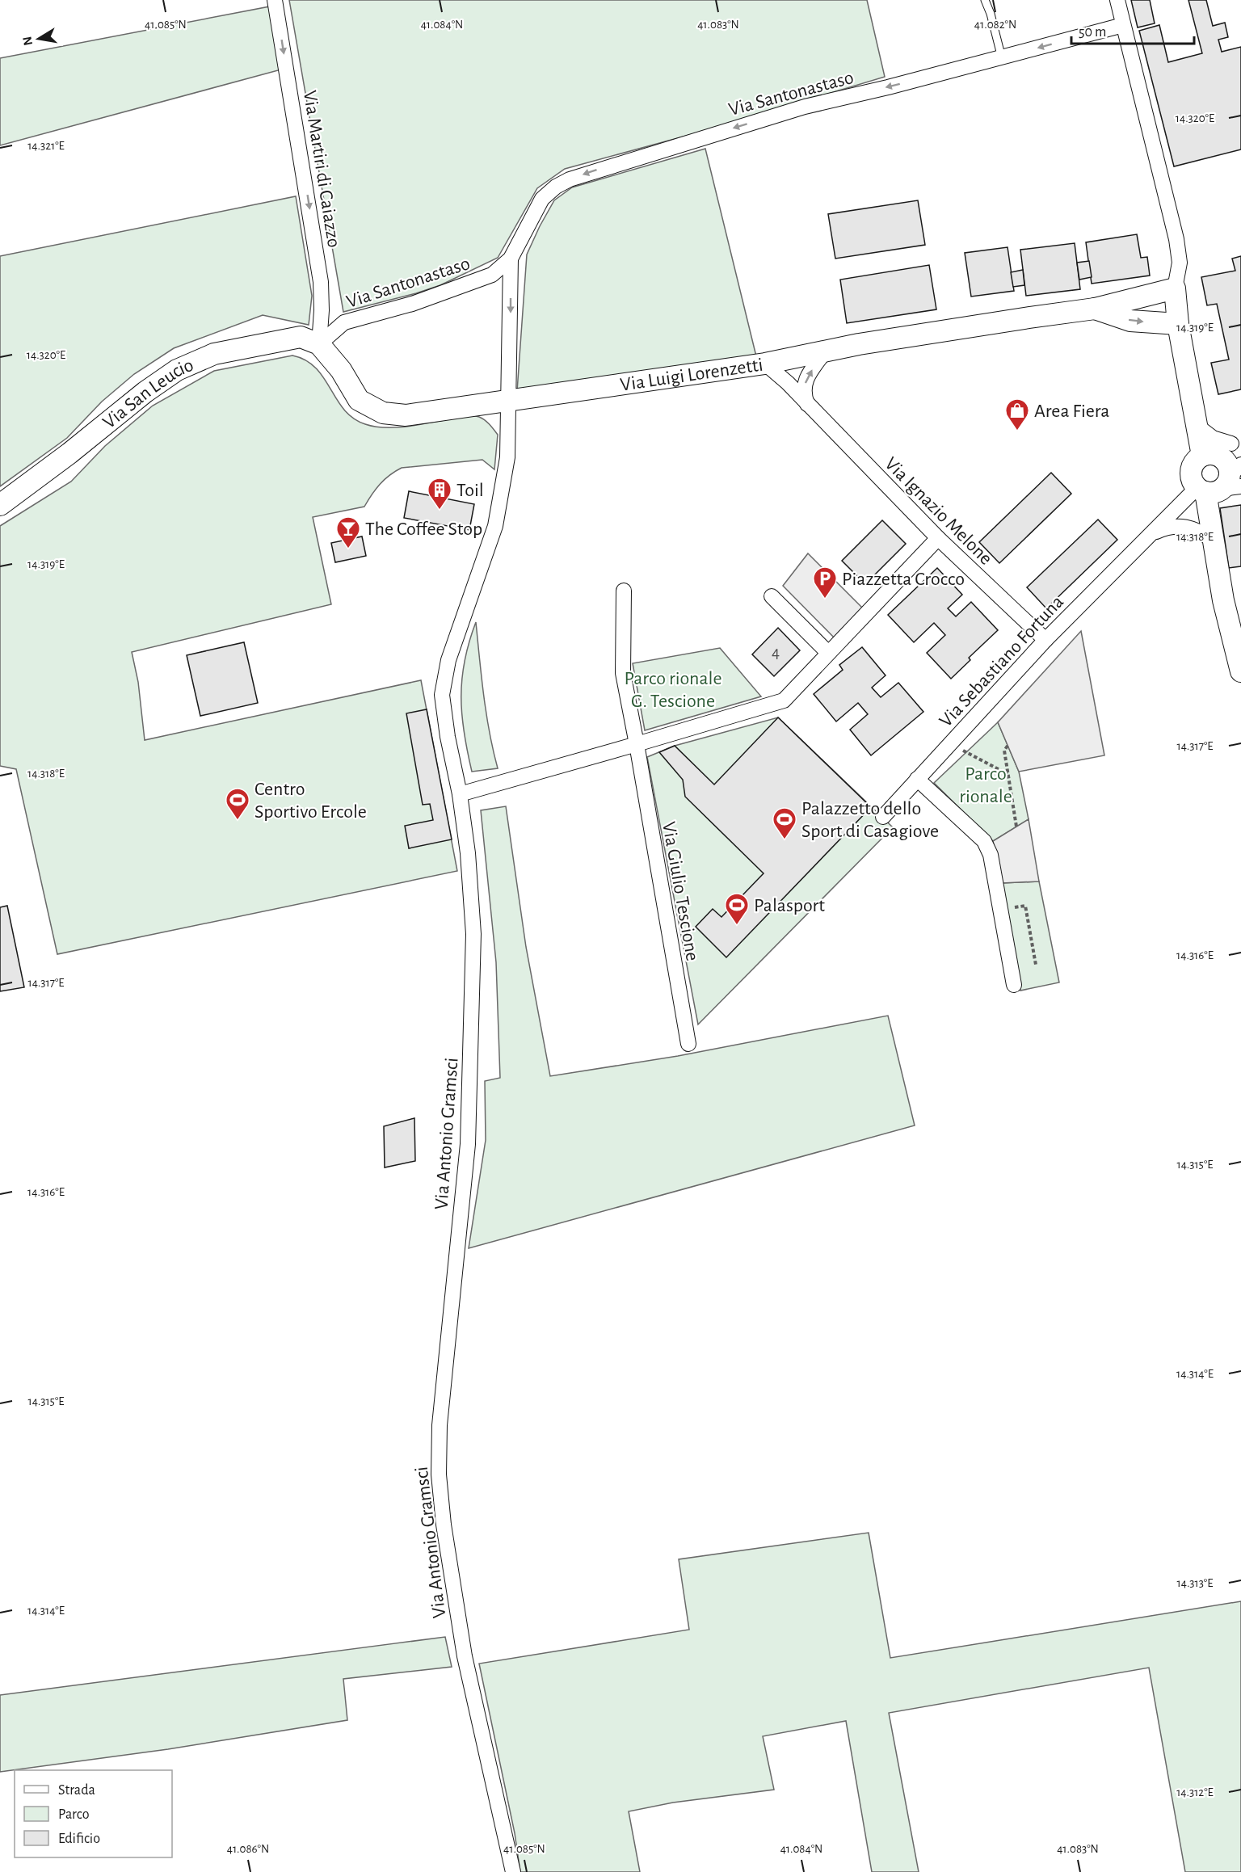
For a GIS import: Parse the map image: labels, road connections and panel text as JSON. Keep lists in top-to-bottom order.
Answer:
{
  "streets": {
    "street": [
      "Via Santonastaso",
      "Via Martiri di Caiazzo",
      "Via Luigi Lorenzetti",
      "Via San Leucio",
      "Via Ignazio Melone",
      "Via Sebastiano Fortuna",
      "Via Giulio Tescione",
      "Via Antonio Gramsci"
    ]
  },
  "crossings": [
    ["Via Santonastaso", "Via Martiri di Caiazzo"],
    ["Via Santonastaso", "Via Luigi Lorenzetti"],
    ["Via Santonastaso", "Via San Leucio"],
    ["Via Santonastaso", "Via Antonio Gramsci"],
    ["Via Martiri di Caiazzo", "Via Luigi Lorenzetti"],
    ["Via Martiri di Caiazzo", "Via San Leucio"],
    ["Via Luigi Lorenzetti", "Via San Leucio"],
    ["Via Luigi Lorenzetti", "Via Ignazio Melone"],
    ["Via Luigi Lorenzetti", "Via Antonio Gramsci"],
    ["Via Ignazio Melone", "Via Sebastiano Fortuna"]
  ],
  "one_way": ["Via Santonastaso", "Via Martiri di Caiazzo"],
  "parks": ["Parco rionale G. Tescione", "Parco rionale"],
  "places": {
    "shop": ["Area Fiera"],
    "building": ["Toil"],
    "bar": ["The Coffee Stop"],
    "parking": ["Piazzetta Crocco"],
    "sports": ["Centro Sportivo Ercole", "Palazzetto dello Sport di Casagiove", "Palasport"]
  },
  "house_numbers": ["4"],
  "legend": ["Strada", "Parco", "Edificio"],
  "scale_bar": "50 m",
  "north": "left",
  "coordinates": [
    "41.085°N",
    "41.084°N",
    "41.083°N",
    "41.082°N",
    "14.320°E",
    "14.321°E",
    "14.319°E",
    "14.318°E",
    "14.317°E",
    "14.316°E",
    "14.315°E",
    "14.314°E",
    "14.313°E",
    "14.312°E",
    "41.086°N"
  ]
}
